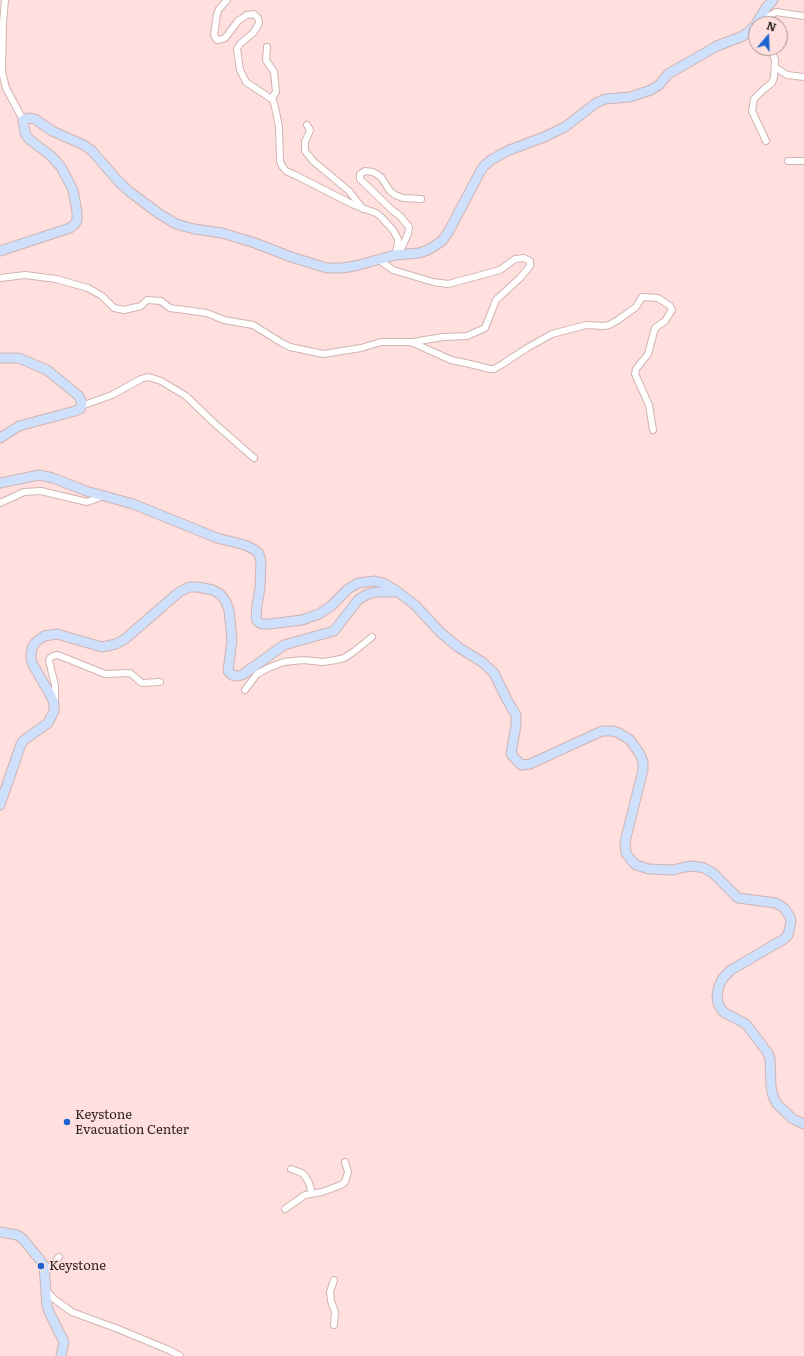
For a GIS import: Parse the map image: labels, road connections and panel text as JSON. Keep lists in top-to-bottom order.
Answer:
{
  "places": ["Keystone Evacuation Center", "Keystone"],
  "north": "top"
}
